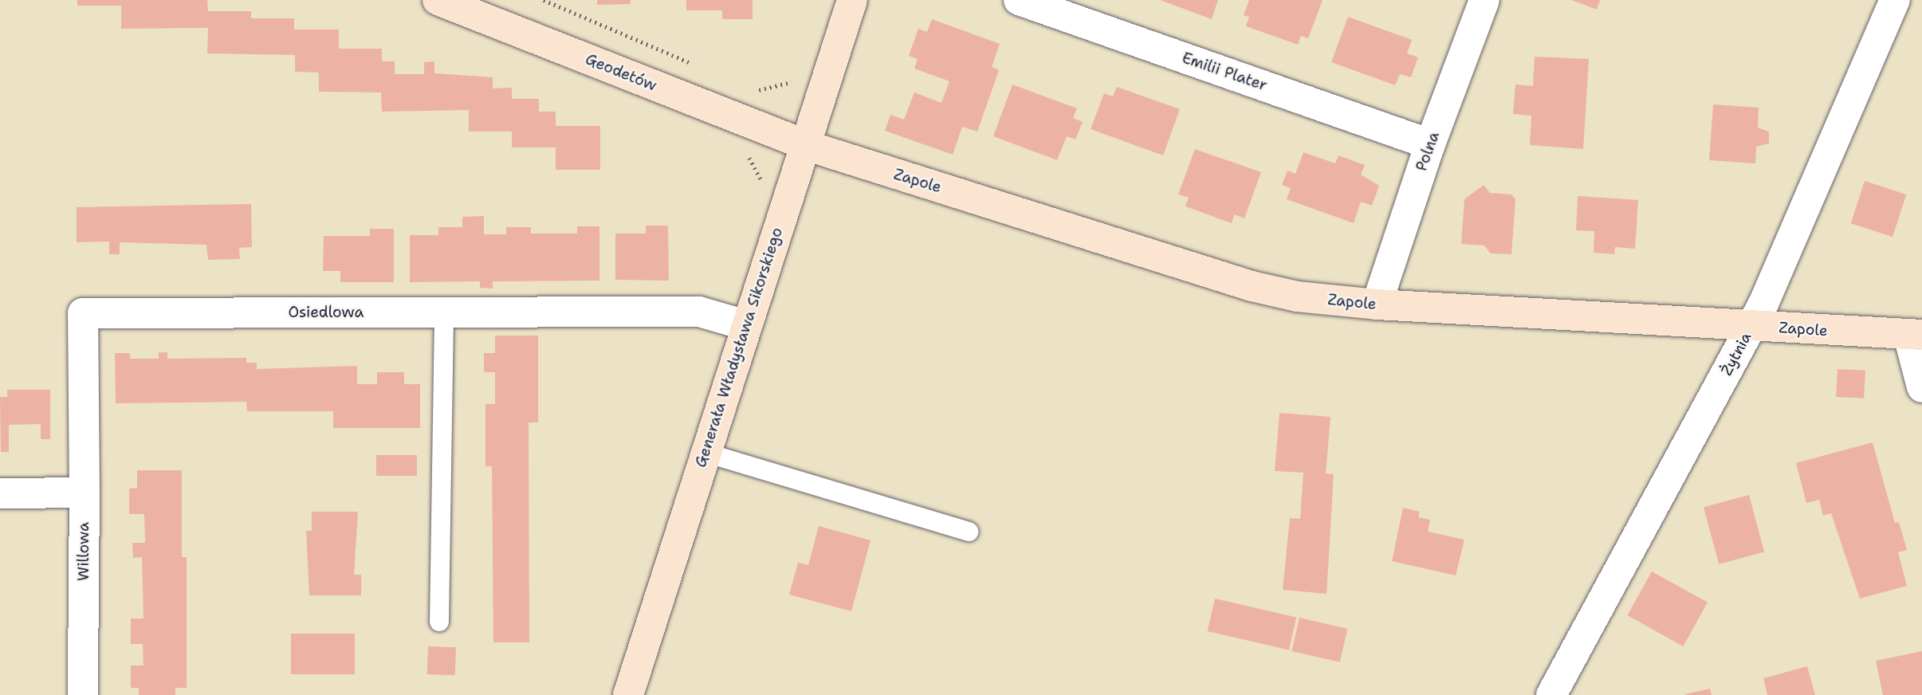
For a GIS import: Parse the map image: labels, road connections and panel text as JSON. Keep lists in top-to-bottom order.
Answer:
{
  "streets": {
    "street": [
      "Emilii Plater",
      "Geodetów",
      "Polna",
      "Zapole",
      "Osiedlowa",
      "Generała Władysława Sikorskiego",
      "Żytnia",
      "Willowa"
    ]
  },
  "crossings": [
    ["Emilii Plater", "Polna"],
    ["Geodetów", "Zapole"],
    ["Geodetów", "Generała Władysława Sikorskiego"],
    ["Polna", "Zapole"],
    ["Zapole", "Generała Władysława Sikorskiego"],
    ["Zapole", "Żytnia"],
    ["Osiedlowa", "Generała Władysława Sikorskiego"],
    ["Osiedlowa", "Willowa"]
  ]
}
